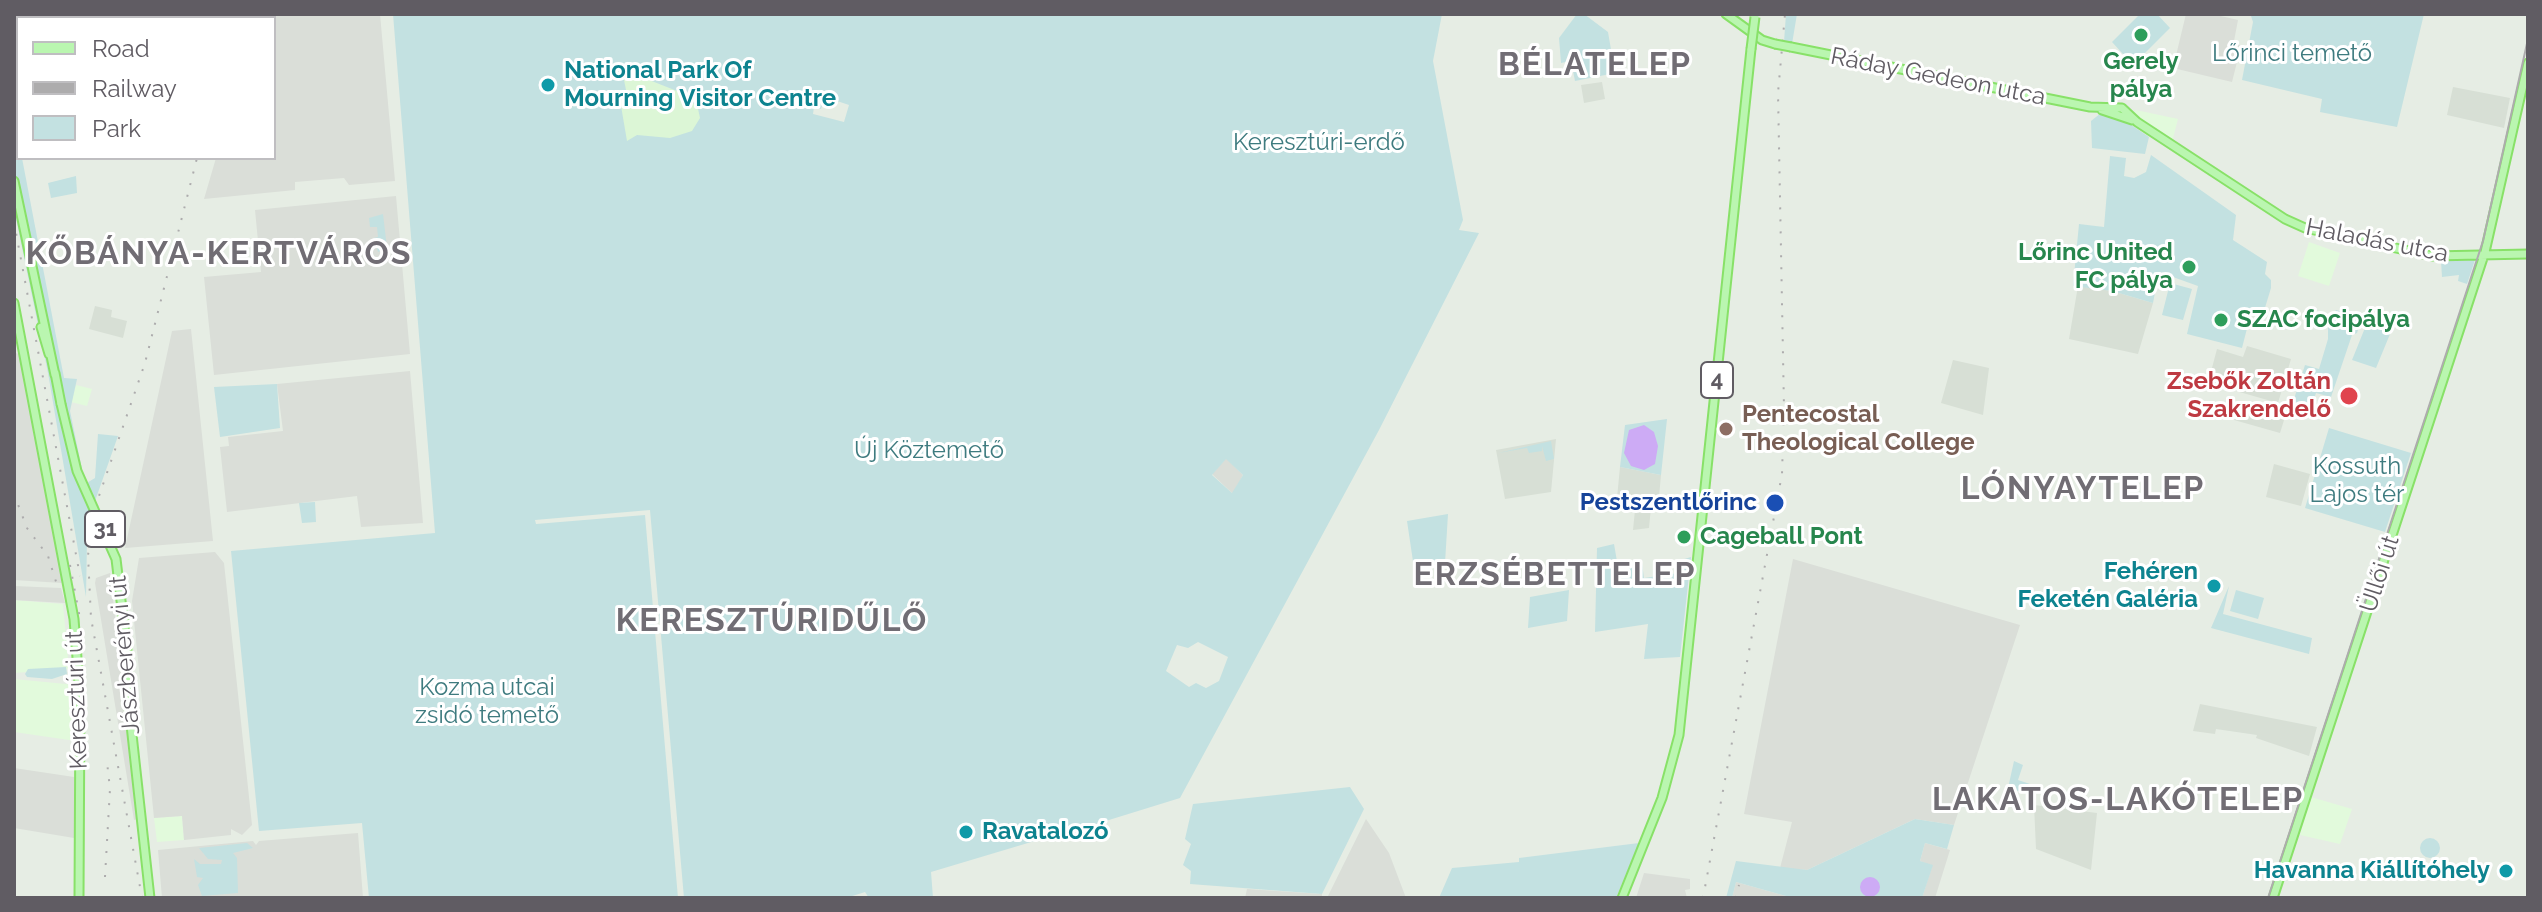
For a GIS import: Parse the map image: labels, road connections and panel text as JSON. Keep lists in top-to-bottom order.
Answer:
{
  "streets": {
    "main road": [
      "Ráday Gedeon utca",
      "Haladás utca",
      "4",
      "31",
      "Üllői út",
      "Jászberényi út",
      "Keresztúri út"
    ]
  },
  "crossings": [
    ["Ráday Gedeon utca", "Haladás utca"],
    ["Haladás utca", "Üllői út"]
  ],
  "districts": [
    "BÉLATELEP",
    "KŐBÁNYA-KERTVÁROS",
    "LÓNYAYTELEP",
    "ERZSÉBETTELEP",
    "KERESZTÚRIDŰLŐ",
    "LAKATOS-LAKÓTELEP"
  ],
  "parks": [
    "Lőrinci temető",
    "Keresztúri-erdő",
    "Új Köztemető",
    "Kossuth Lajos tér",
    "Kozma utcai zsidó temető"
  ],
  "places": [
    "Gerely pálya",
    "National Park Of Mourning Visitor Centre",
    "Lőrinc United FC pálya",
    "SZAC focipálya",
    "Zsebők Zoltán Szakrendelő",
    "Pentecostal Theological College",
    "Pestszentlőrinc",
    "Cageball Pont",
    "Fehéren Feketén Galéria",
    "Ravatalozó",
    "Havanna Kiállítóhely"
  ],
  "legend": ["Road", "Railway", "Park"]
}
